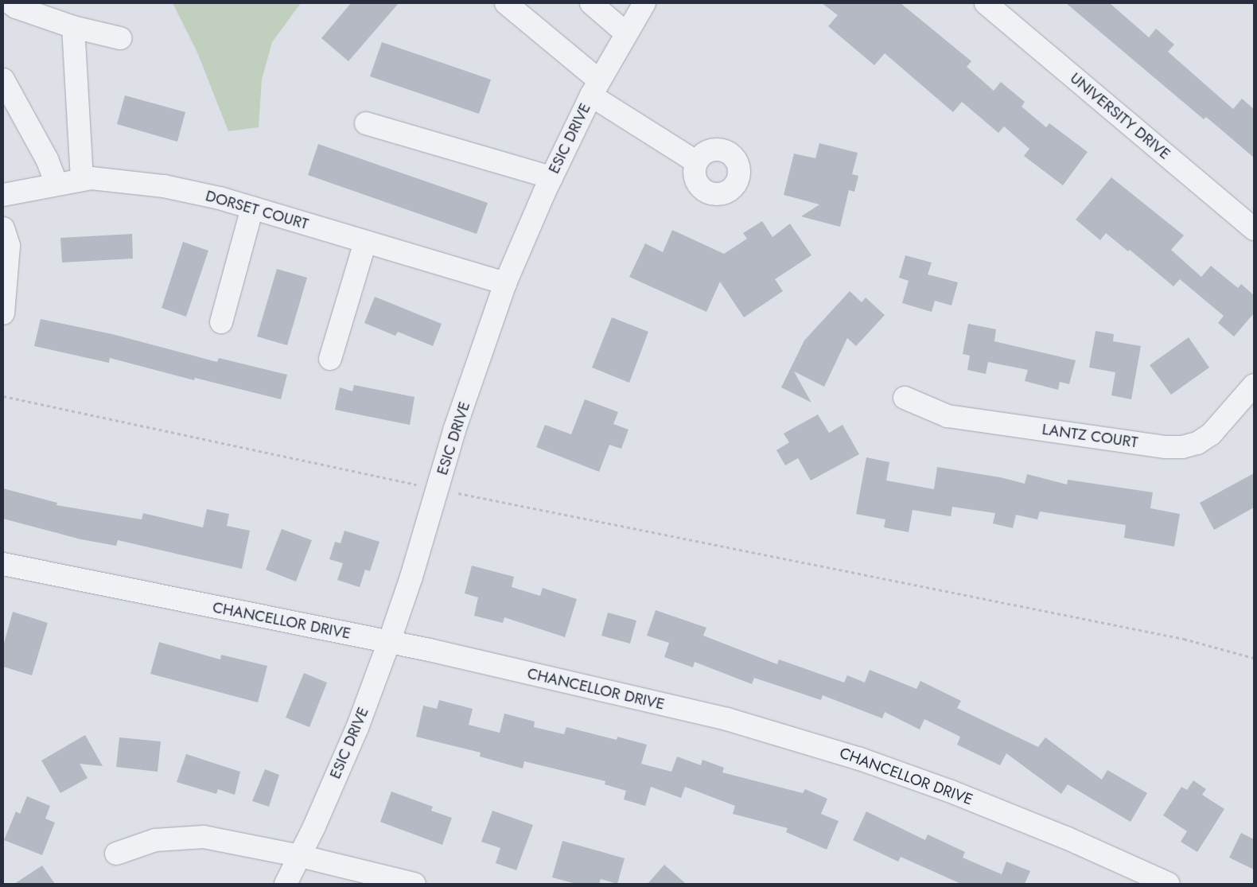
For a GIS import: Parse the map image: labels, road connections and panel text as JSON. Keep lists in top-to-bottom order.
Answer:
{
  "streets": {
    "street": [
      "UNIVERSITY DRIVE",
      "ESIC DRIVE",
      "DORSET COURT",
      "LANTZ COURT",
      "CHANCELLOR DRIVE"
    ]
  },
  "crossings": [
    ["ESIC DRIVE", "DORSET COURT"],
    ["ESIC DRIVE", "CHANCELLOR DRIVE"]
  ]
}
